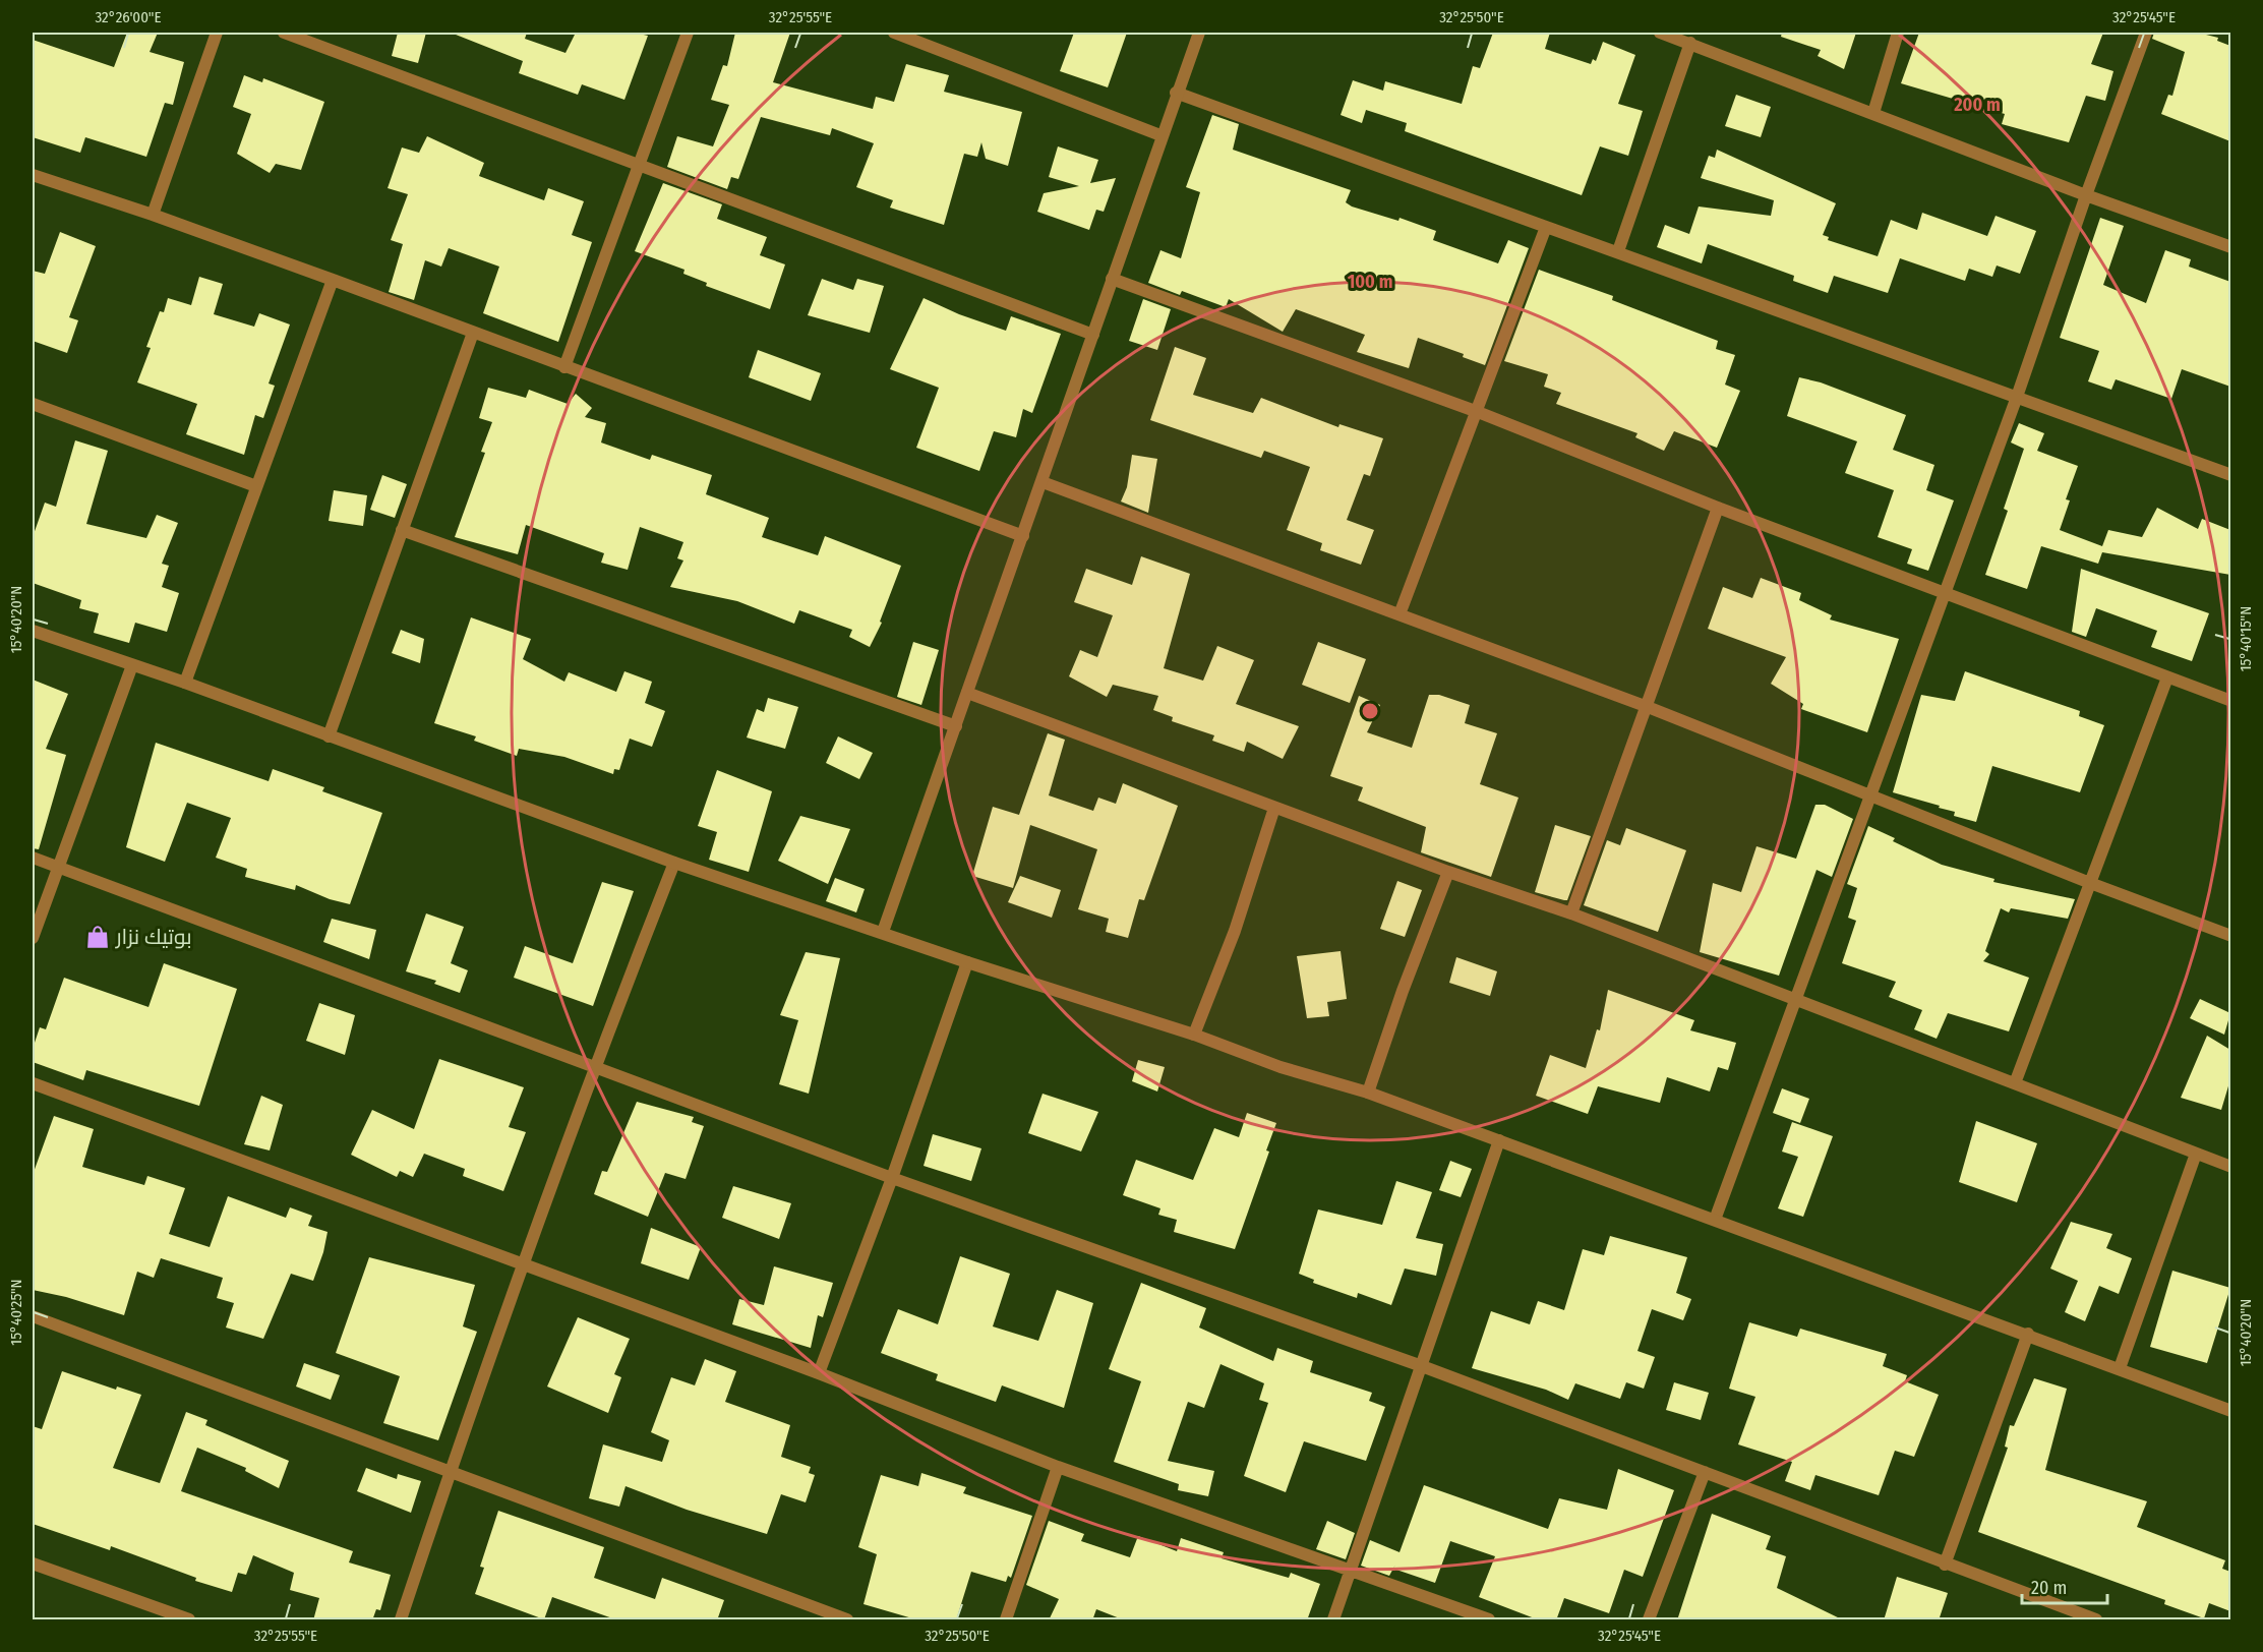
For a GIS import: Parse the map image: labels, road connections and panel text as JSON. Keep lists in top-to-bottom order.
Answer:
{
  "places": {
    "shop": ["بوتيك نزار"]
  },
  "scale_bar": "20 m",
  "coordinates": [
    "32°26'00\"E",
    "32°25'55\"E",
    "32°25'50\"E",
    "32°25'45\"E",
    "15°40'20\"N",
    "15°40'15\"N",
    "15°40'25\"N"
  ],
  "rings": ["200 m", "100 m"]
}
